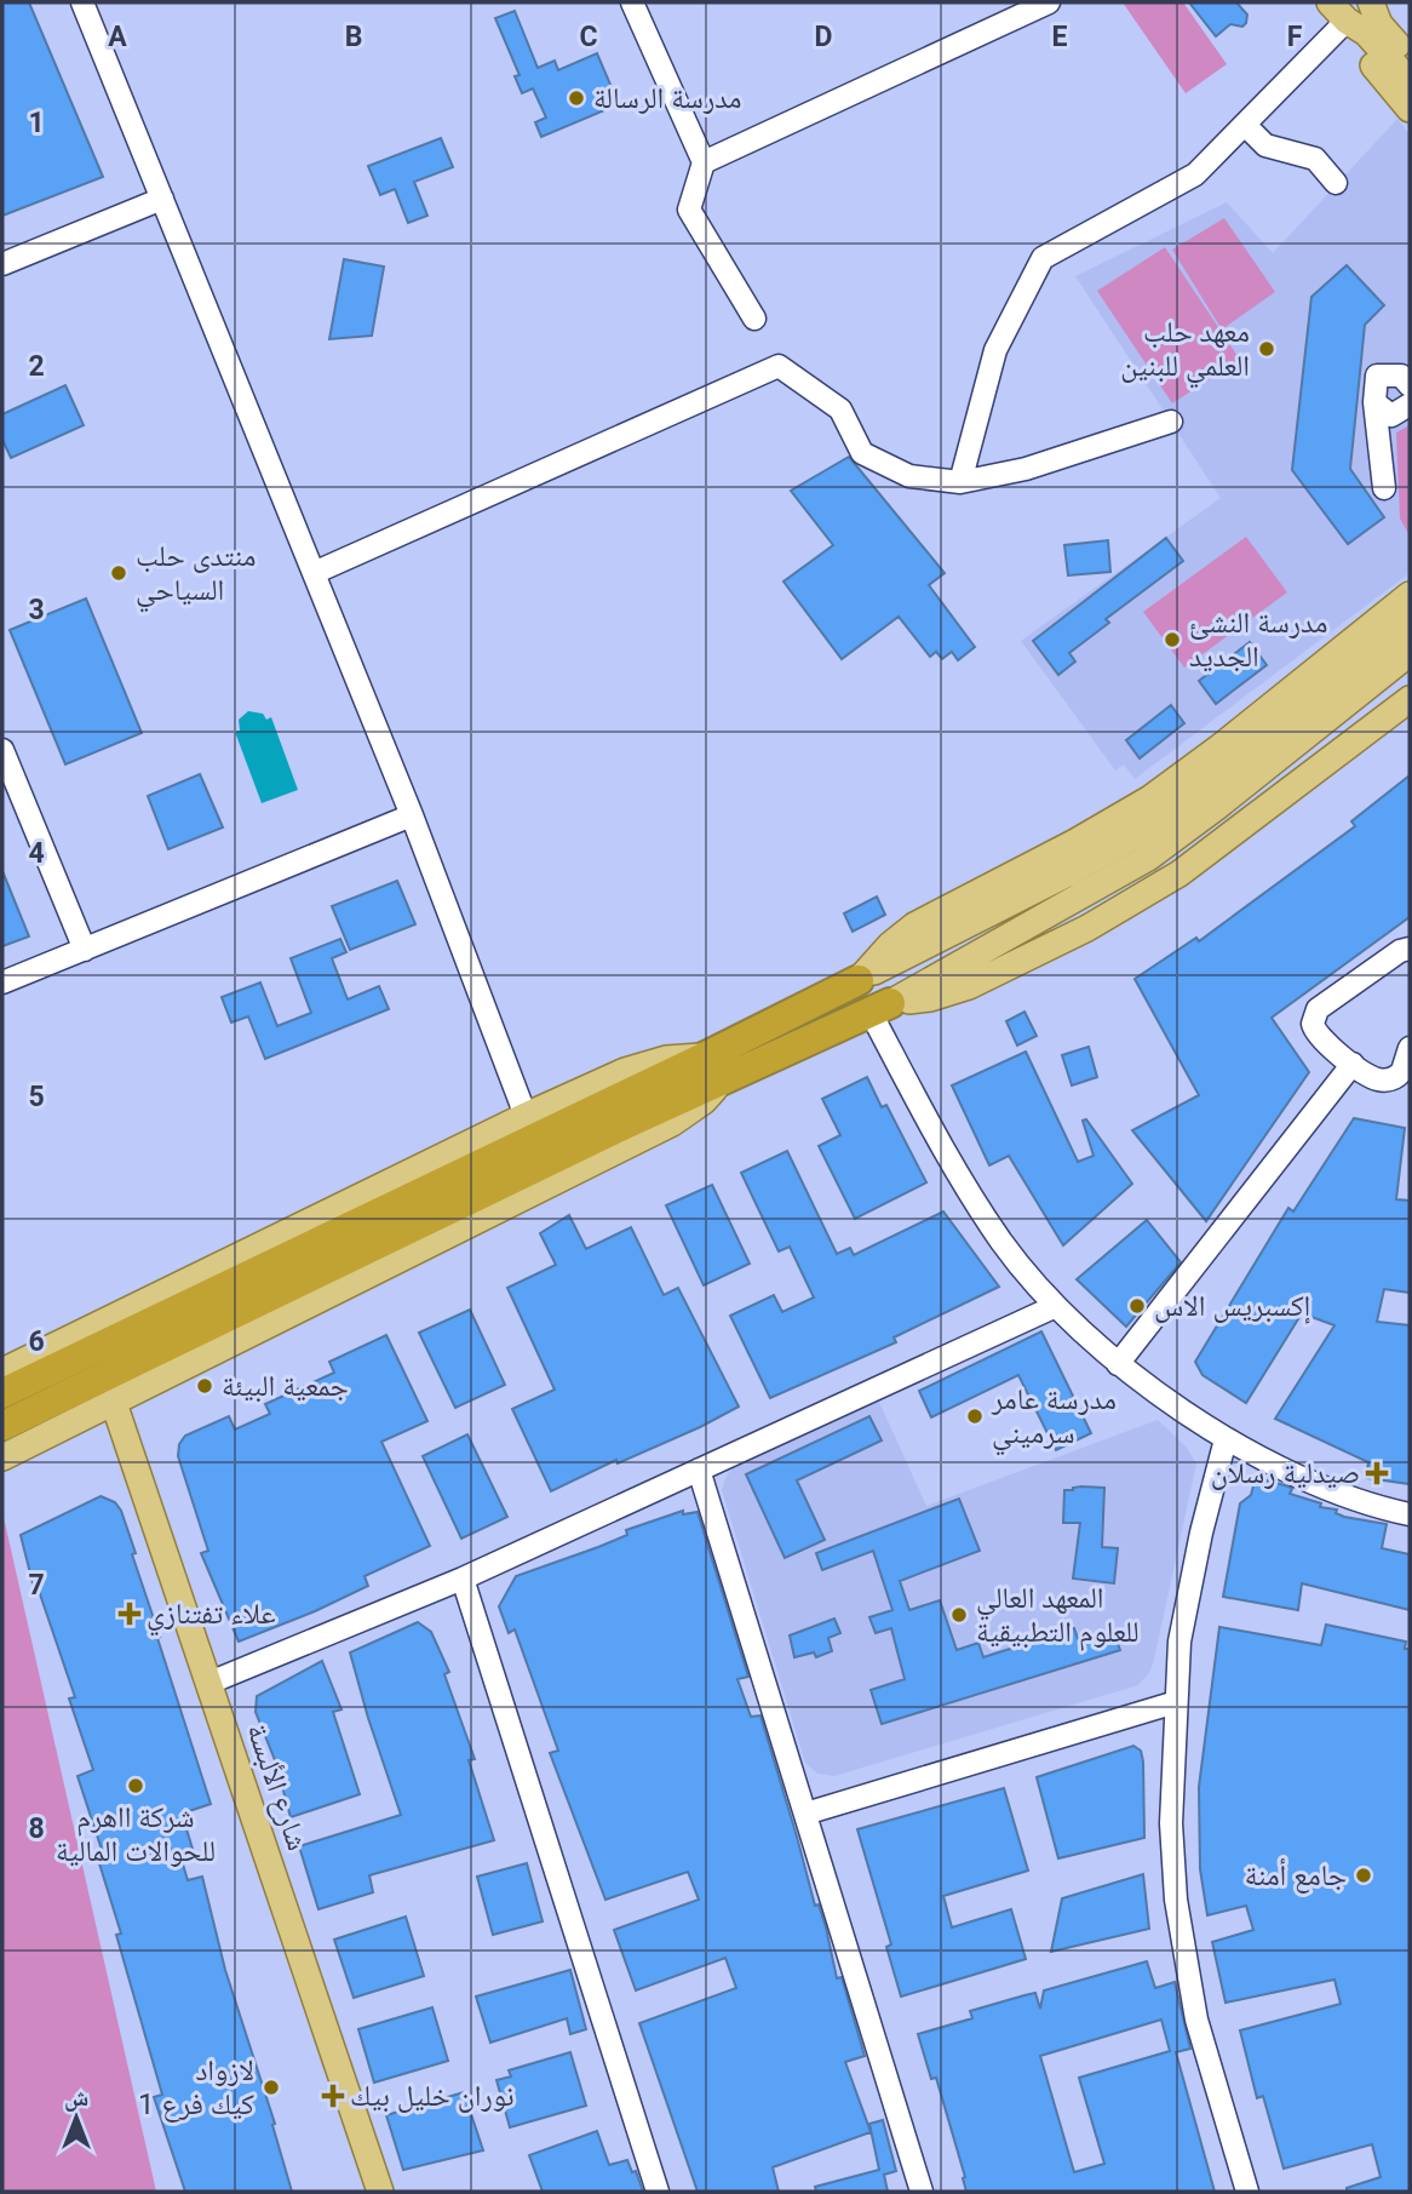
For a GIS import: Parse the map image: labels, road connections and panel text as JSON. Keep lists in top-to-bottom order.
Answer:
{
  "streets": {
    "main road": ["شارع الألبسة"]
  },
  "places": {
    "other": [
      "مدرسة الرسالة",
      "معهد حلب العلمي للبنين",
      "منتدى حلب السياحي",
      "مدرسة النشئ الجديد",
      "إكسبريس الاس",
      "جمعية البيئة",
      "مدرسة عامر سرميني",
      "المعهد العالي للعلوم التطبيقية",
      "شركة ااهرم للحوالات المالية",
      "جامع أمنة",
      "لازواد كيك فرع 1"
    ],
    "health": ["صيدلية رسلان", "علاء تفتنازي", "نوران خليل بيك"]
  },
  "north": "top",
  "grid": {
    "columns": [
      "A",
      "B",
      "C",
      "D",
      "E",
      "F"
    ],
    "rows": [
      "1",
      "2",
      "3",
      "4",
      "5",
      "6",
      "7",
      "8"
    ]
  }
}
